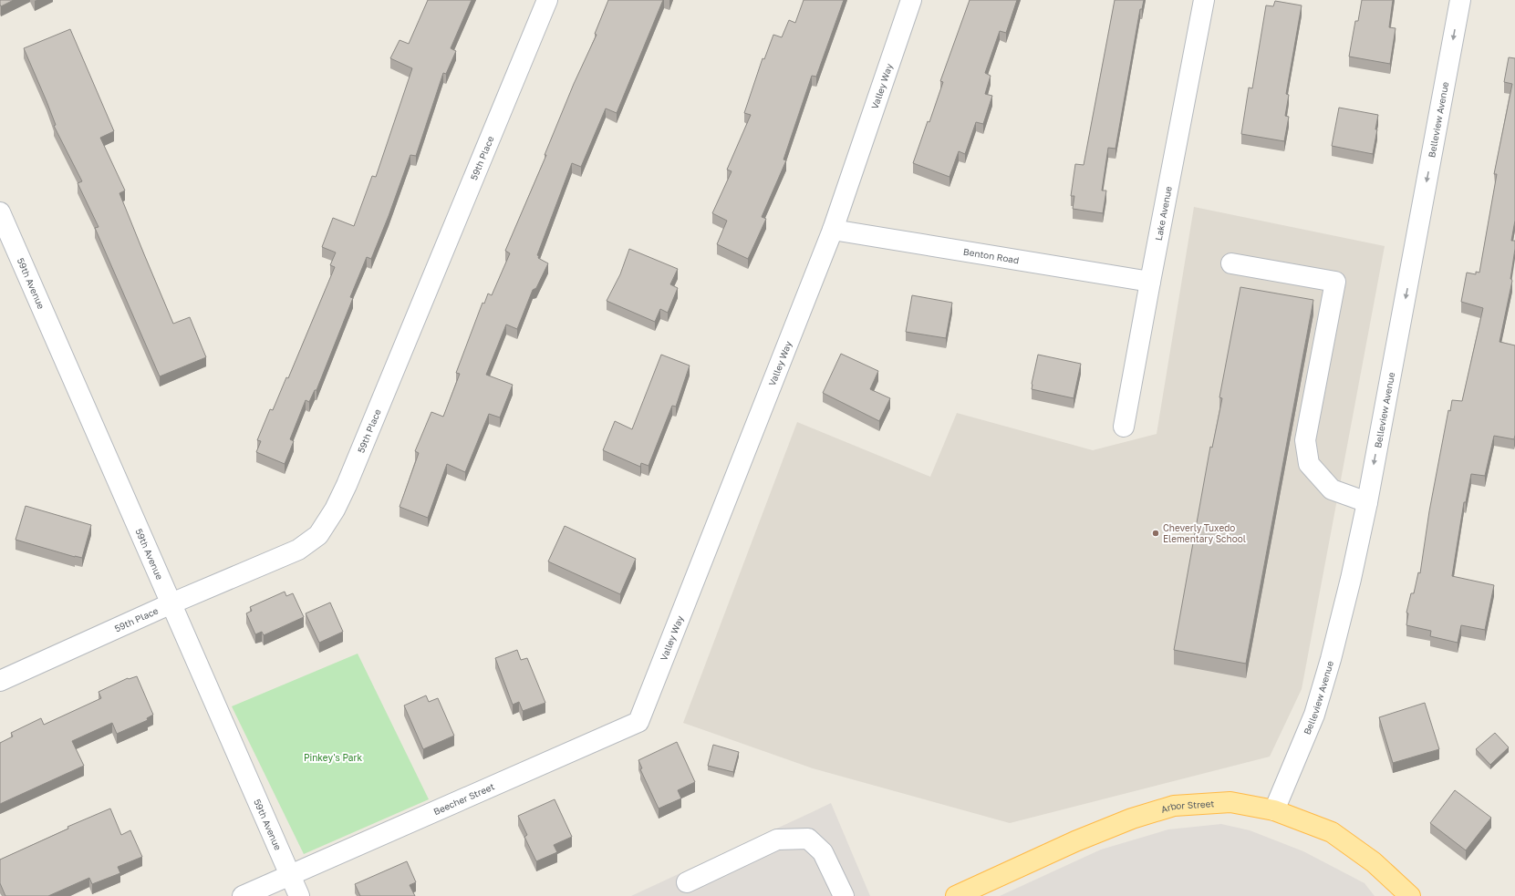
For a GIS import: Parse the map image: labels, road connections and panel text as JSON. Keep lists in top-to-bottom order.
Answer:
{
  "streets": {
    "main road": ["Arbor Street"],
    "street": [
      "Valley Way",
      "Belleview Avenue",
      "59th Place",
      "Lake Avenue",
      "Benton Road",
      "59th Avenue",
      "Beecher Street"
    ]
  },
  "crossings": [
    ["Valley Way", "Benton Road"],
    ["Valley Way", "Beecher Street"],
    ["Belleview Avenue", "Arbor Street"],
    ["59th Place", "59th Avenue"],
    ["Lake Avenue", "Benton Road"],
    ["59th Avenue", "Beecher Street"]
  ],
  "one_way": ["Belleview Avenue"],
  "parks": ["Pinkey's Park"],
  "places": ["Cheverly Tuxedo Elementary School"]
}
